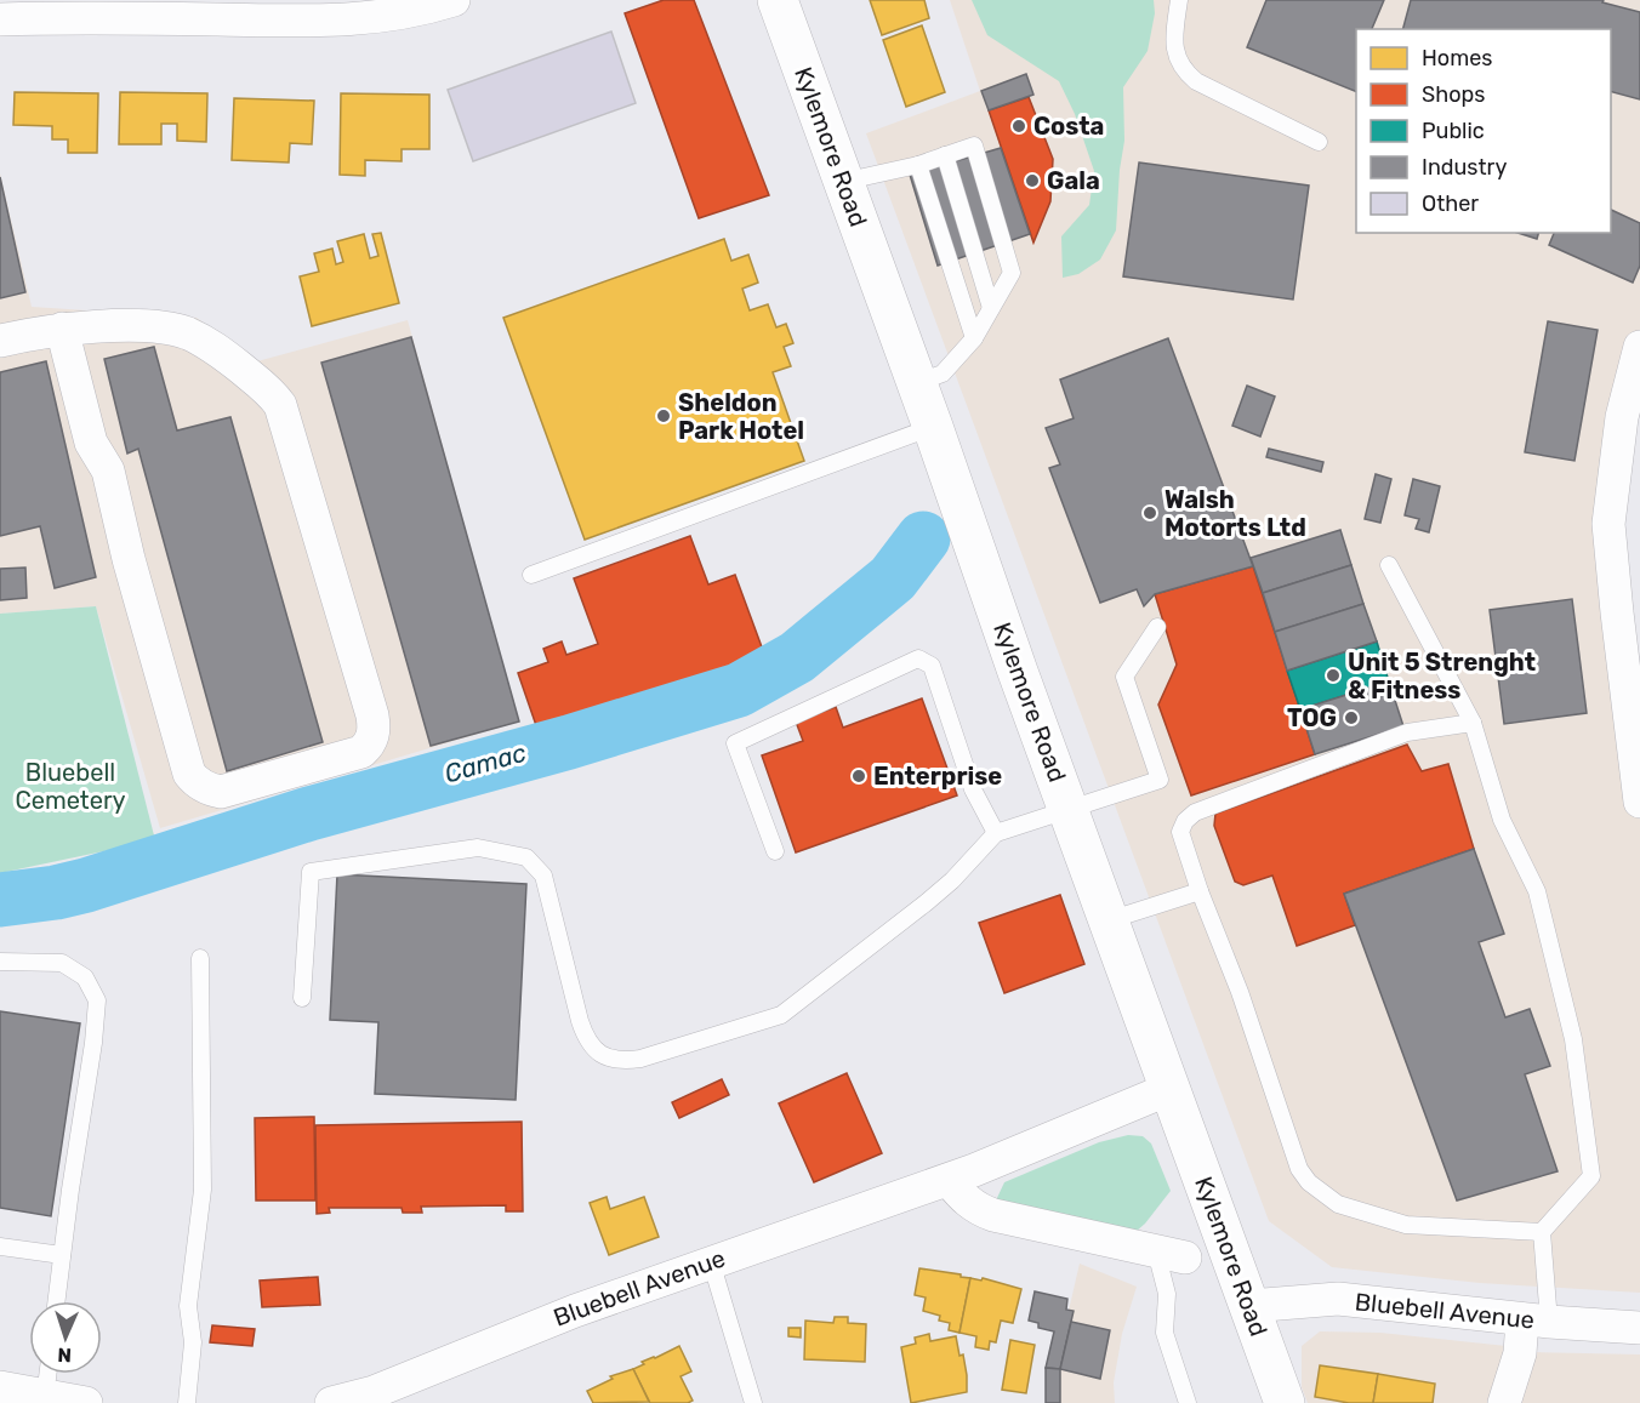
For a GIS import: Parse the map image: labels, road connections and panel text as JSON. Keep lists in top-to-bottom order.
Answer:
{
  "streets": {
    "main road": ["Kylemore Road"],
    "street": ["Bluebell Avenue"]
  },
  "crossings": [
    ["Kylemore Road", "Bluebell Avenue"]
  ],
  "water": ["Camac"],
  "parks": ["Bluebell Cemetery"],
  "places": [
    "Costa",
    "Gala",
    "Sheldon Park Hotel",
    "Walsh Motorts Ltd",
    "Unit 5 Strenght & Fitness",
    "TOG",
    "Enterprise"
  ],
  "legend": [
    "Homes",
    "Shops",
    "Public",
    "Industry",
    "Other"
  ],
  "north": "bottom"
}
